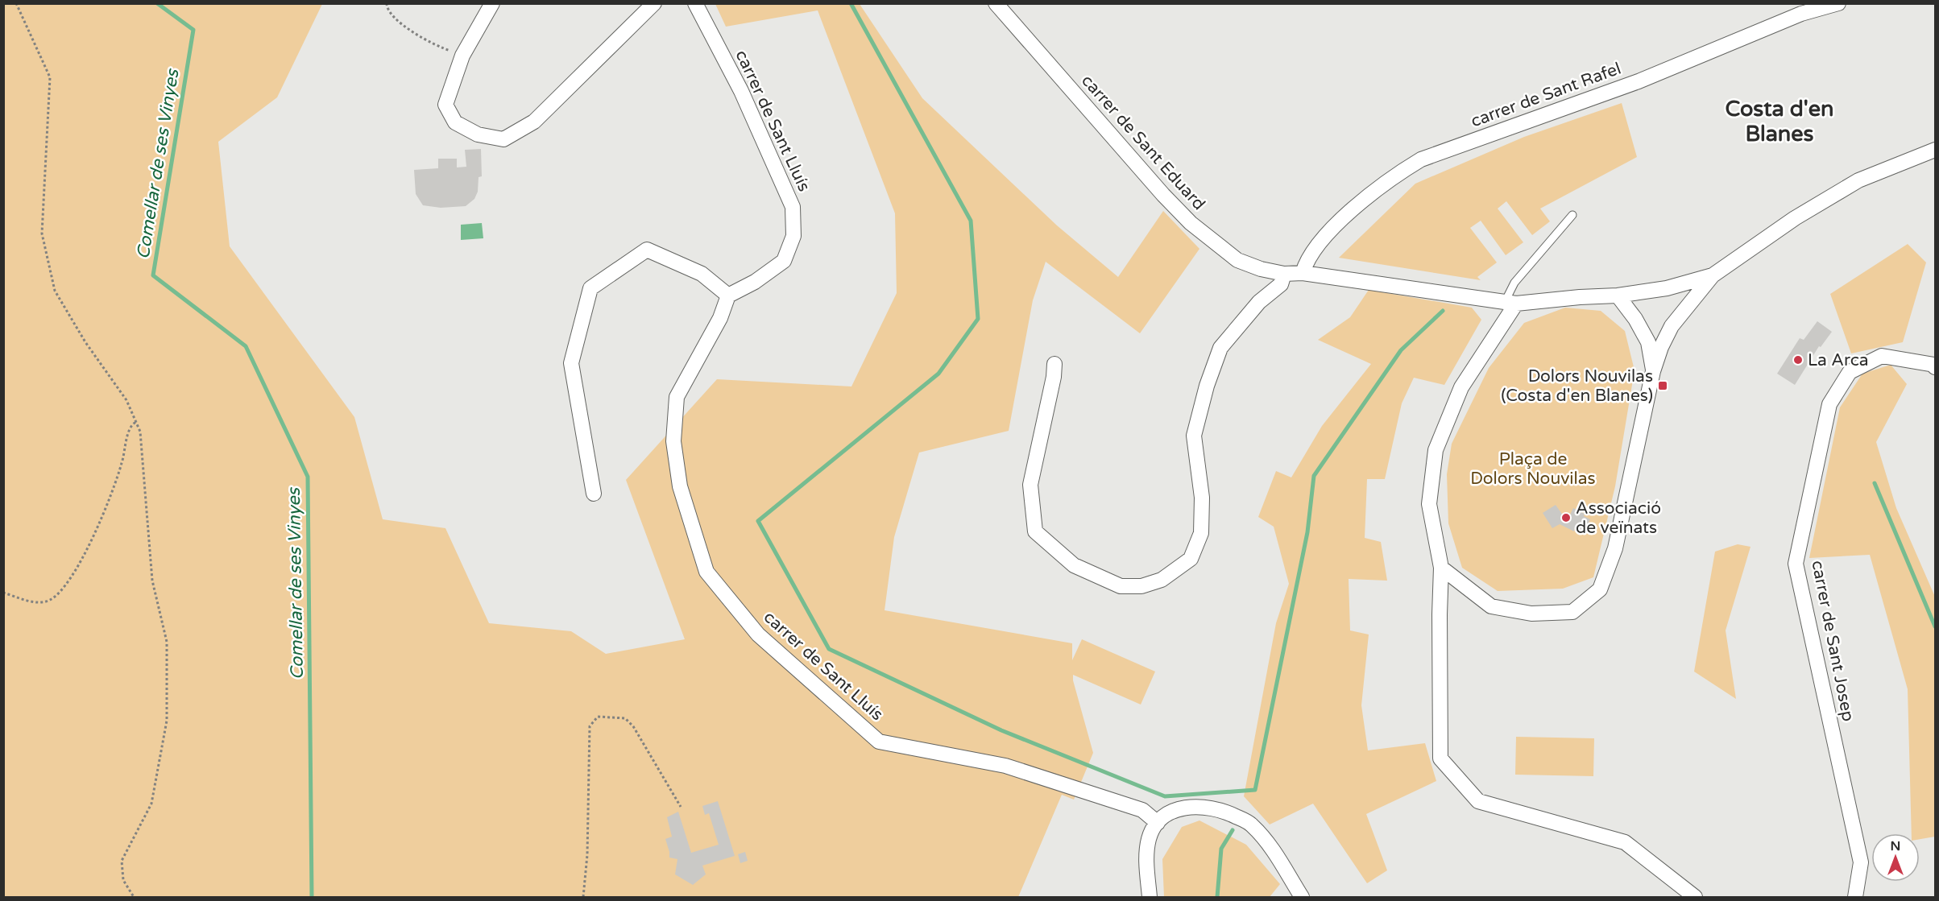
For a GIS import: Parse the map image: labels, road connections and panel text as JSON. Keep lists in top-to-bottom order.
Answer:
{
  "streets": {
    "street": [
      "carrer de Sant Rafel",
      "carrer de Sant Lluís",
      "carrer de Sant Eduard",
      "carrer de Sant Josep"
    ]
  },
  "crossings": [
    ["carrer de Sant Rafel", "carrer de Sant Eduard"]
  ],
  "districts": ["Costa d'en Blanes"],
  "water": ["Comellar de ses Vinyes"],
  "parks": ["Plaça de Dolors Nouvilas"],
  "places": {
    "other": ["La Arca", "Associació de veïnats"],
    "transit": ["Dolors Nouvilas (Costa d'en Blanes)"]
  },
  "north": "top"
}
